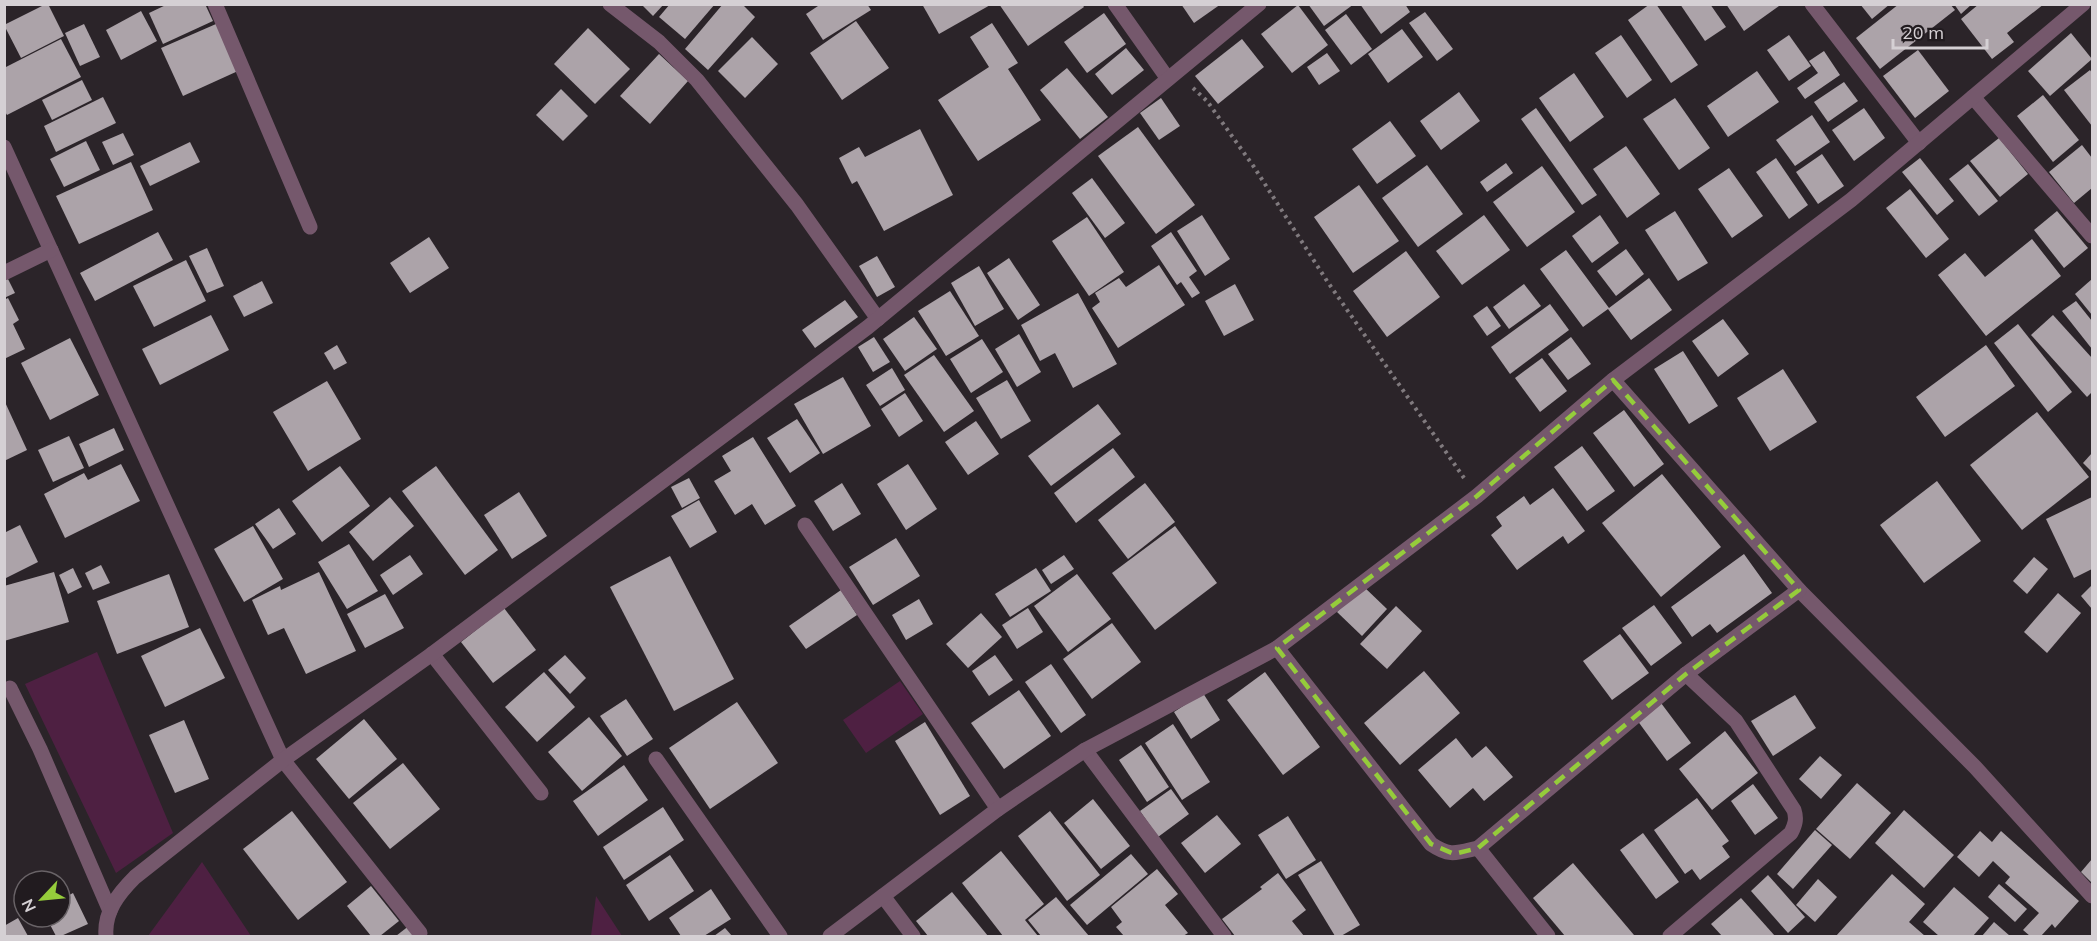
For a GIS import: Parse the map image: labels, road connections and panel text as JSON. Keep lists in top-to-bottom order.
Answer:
{
  "scale_bar": "20 m",
  "north": "bottom left"
}
